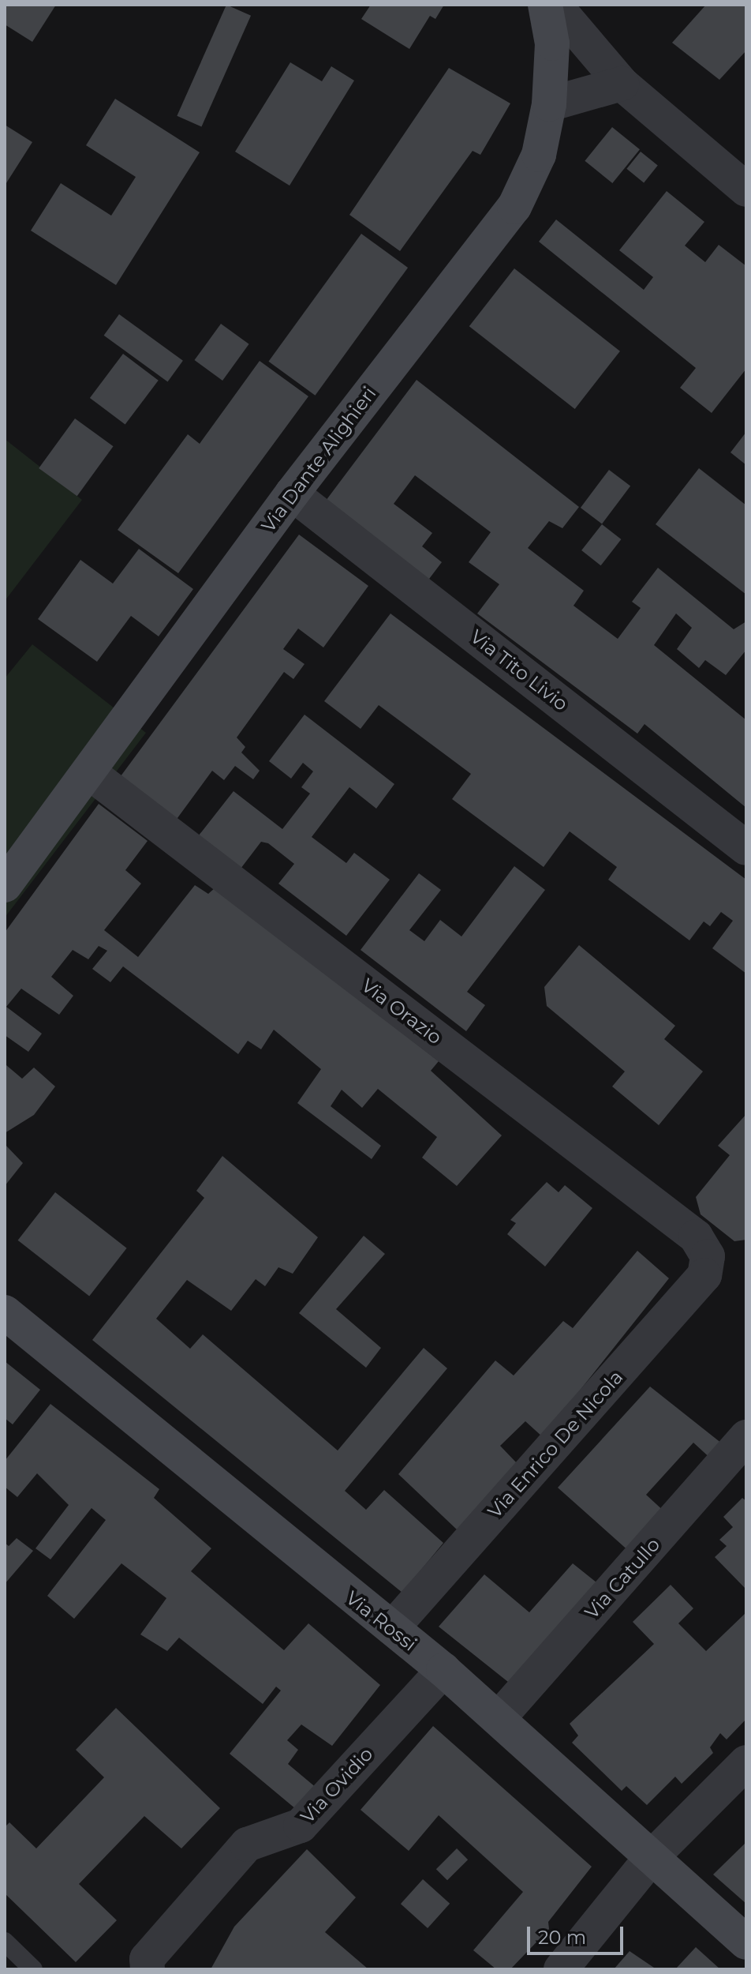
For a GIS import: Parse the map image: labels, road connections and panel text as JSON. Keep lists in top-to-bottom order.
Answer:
{
  "streets": {
    "street": [
      "Via Dante Alighieri",
      "Via Tito Livio",
      "Via Orazio",
      "Via Enrico De Nicola",
      "Via Catullo",
      "Via Rossi",
      "Via Ovidio"
    ]
  },
  "crossings": [
    ["Via Dante Alighieri", "Via Tito Livio"],
    ["Via Dante Alighieri", "Via Orazio"],
    ["Via Orazio", "Via Enrico De Nicola"],
    ["Via Enrico De Nicola", "Via Rossi"],
    ["Via Catullo", "Via Rossi"],
    ["Via Rossi", "Via Ovidio"]
  ],
  "scale_bar": "20 m"
}
